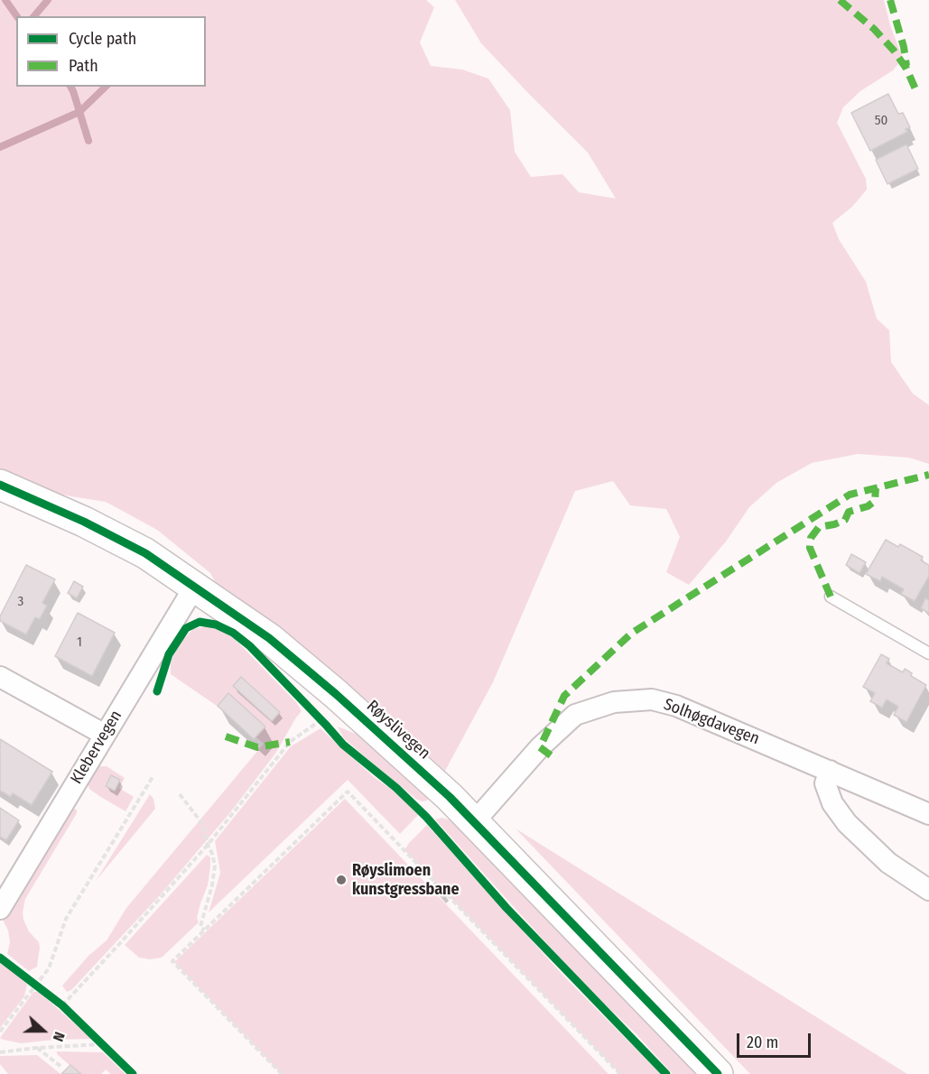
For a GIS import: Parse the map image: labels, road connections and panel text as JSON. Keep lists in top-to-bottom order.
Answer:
{
  "streets": {
    "street": ["Solhøgdavegen", "Røyslivegen", "Klebervegen"]
  },
  "crossings": [
    ["Solhøgdavegen", "Røyslivegen"],
    ["Røyslivegen", "Klebervegen"]
  ],
  "places": ["Røyslimoen kunstgressbane"],
  "house_numbers": ["50", "3", "1"],
  "legend": ["Cycle path", "Path"],
  "scale_bar": "20 m",
  "north": "right"
}
